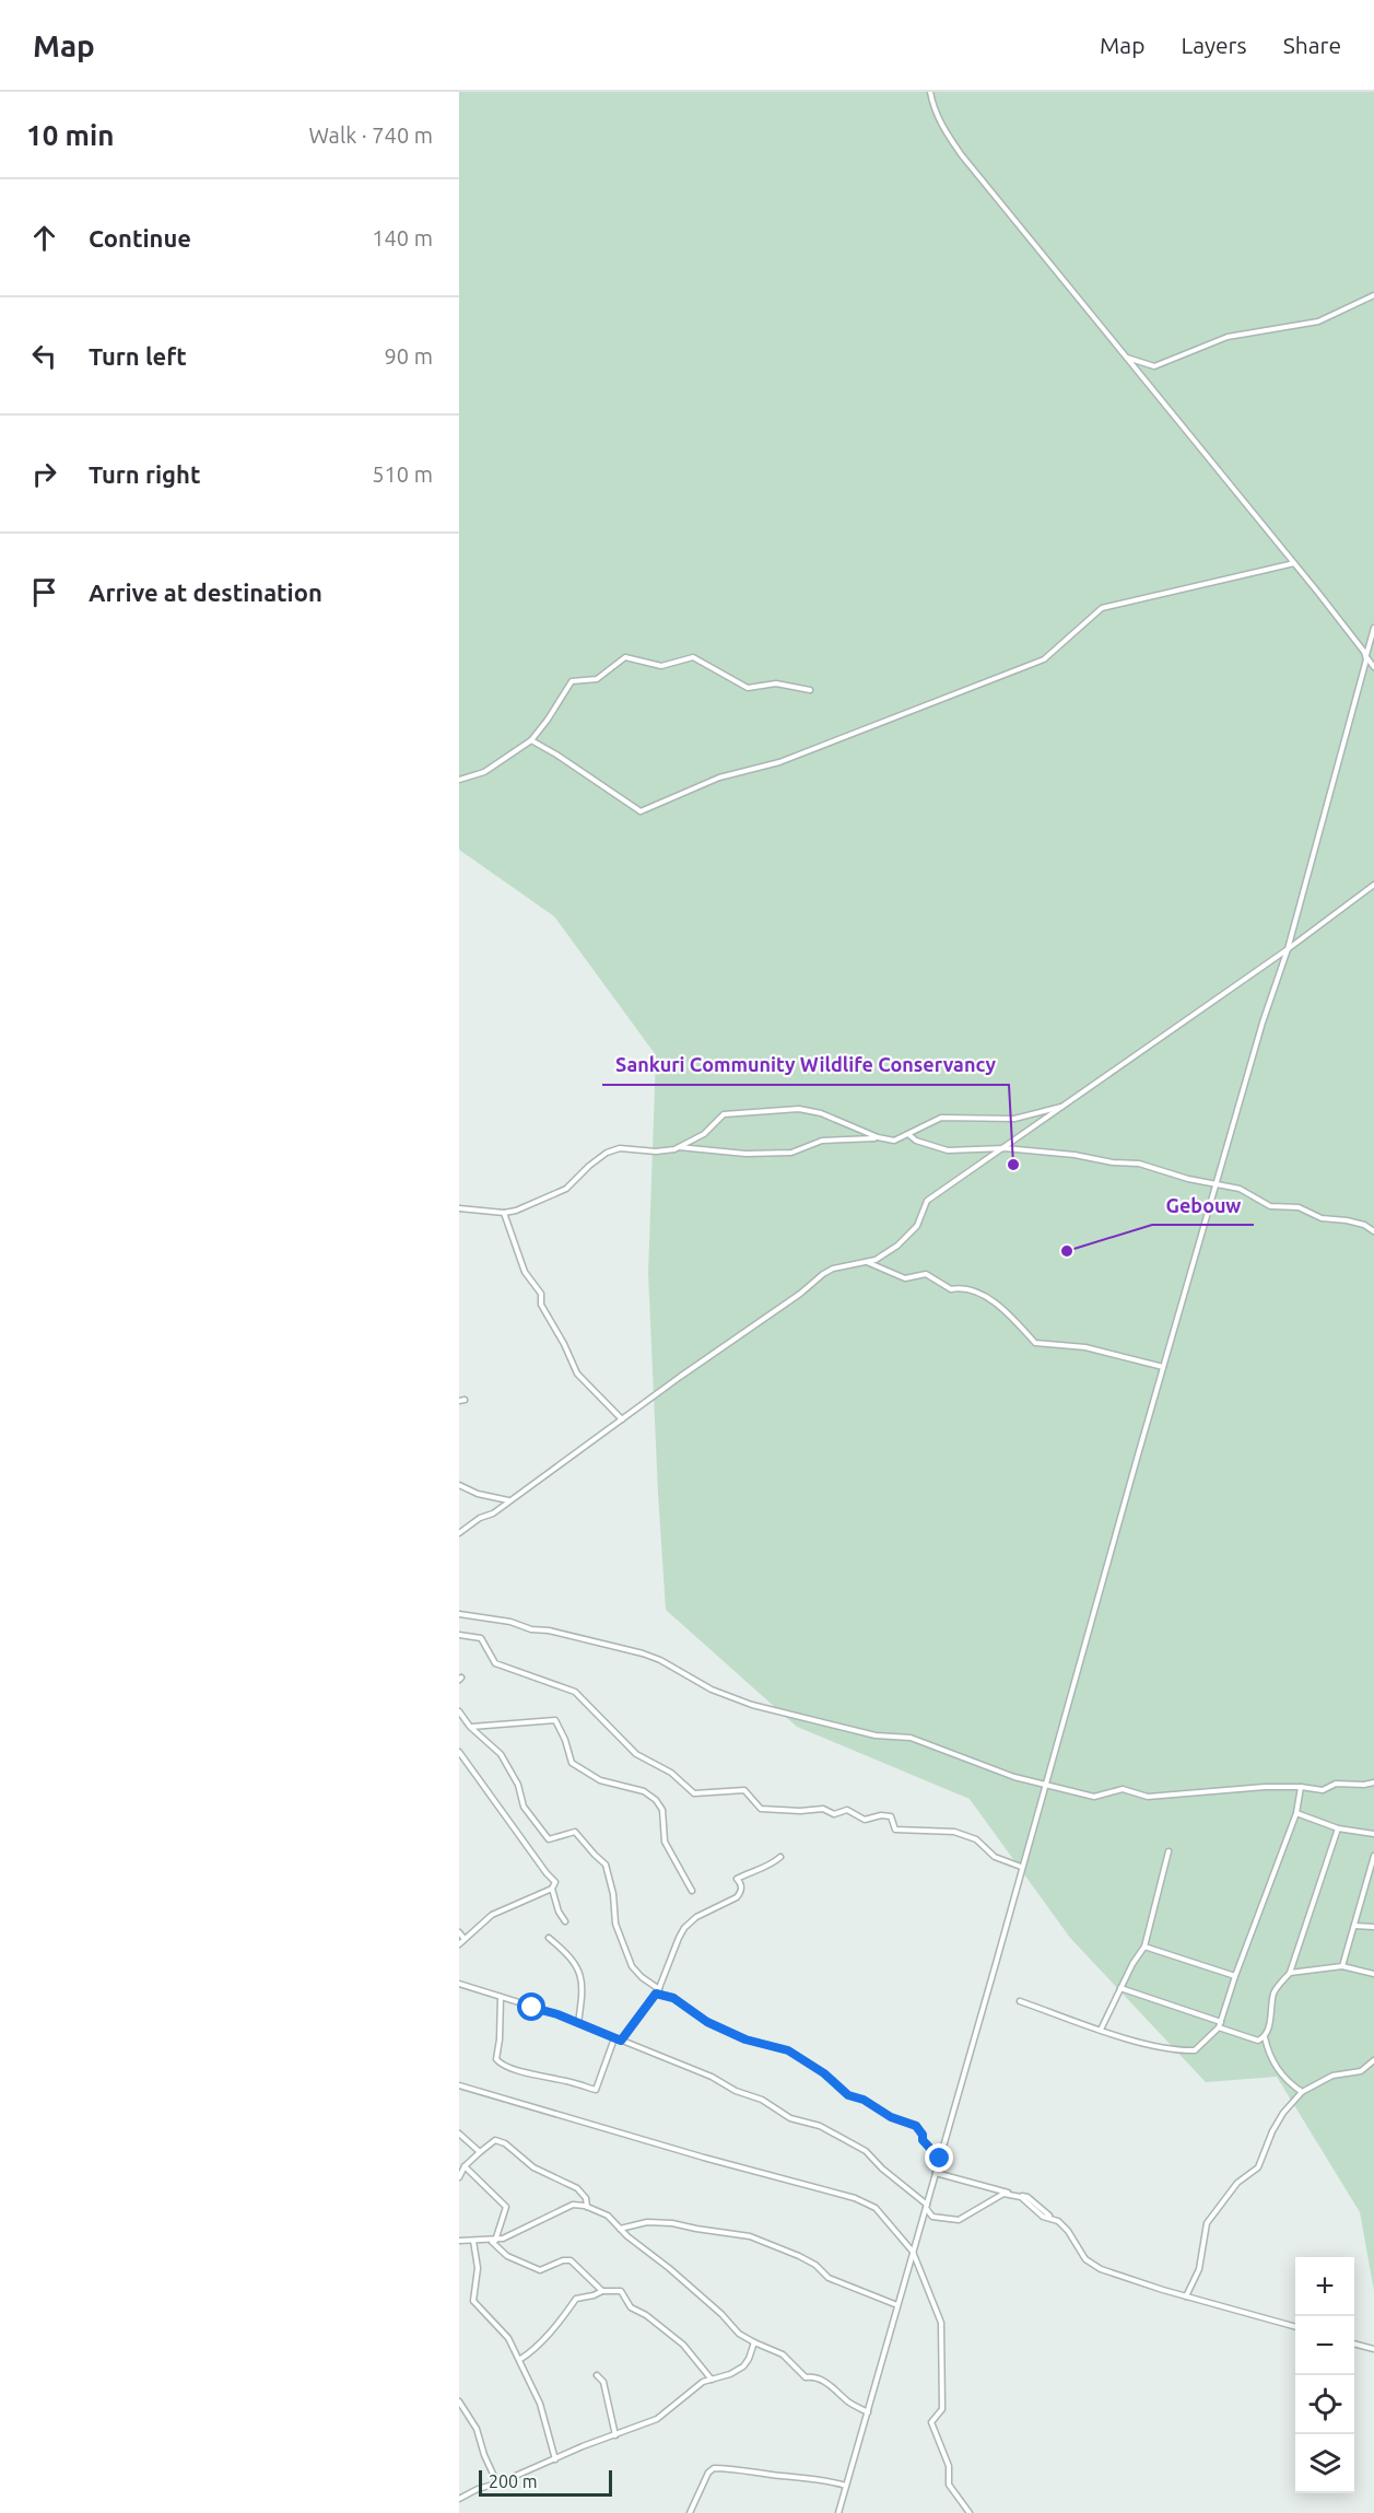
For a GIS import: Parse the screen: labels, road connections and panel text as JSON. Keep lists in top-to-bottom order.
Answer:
{
  "places": ["Sankuri Community Wildlife Conservancy", "Gebouw"],
  "scale_bar": "200 m",
  "page": {
    "header": "Map",
    "nav": ["Map", "Layers", "Share"],
    "heading": ["10 min", "Walk · 740 m"],
    "list": [
      ["Continue", "140 m"],
      ["Turn left", "90 m"],
      ["Turn right", "510 m"],
      "Arrive at destination"
    ],
    "map_buttons": ["+", "−"],
    "scale": "200 m"
  }
}
